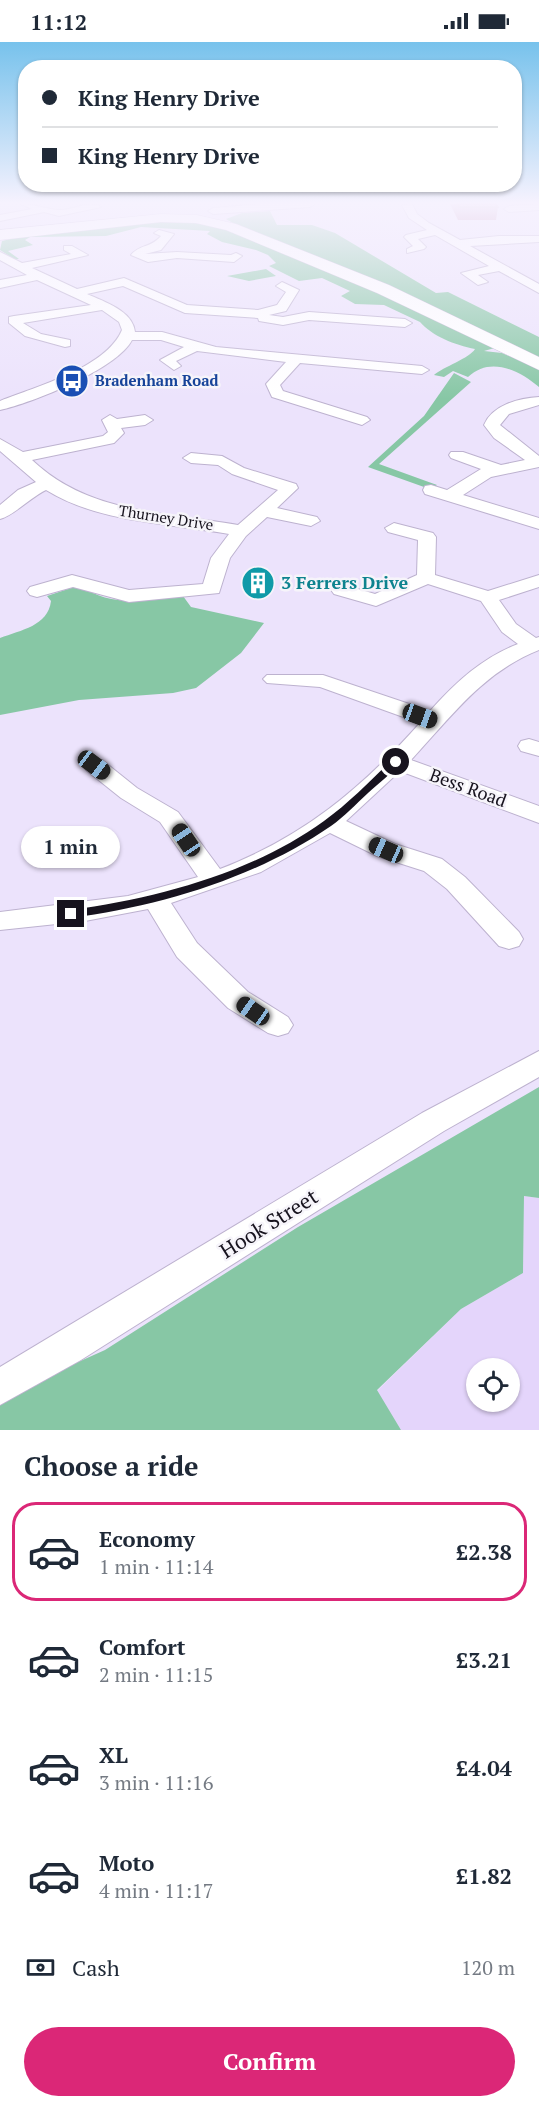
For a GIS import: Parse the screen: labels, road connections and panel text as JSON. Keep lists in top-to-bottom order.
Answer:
{
  "streets": {
    "street": ["Thurney Drive", "Bess Road", "Hook Street"]
  },
  "places": {
    "bus stop": ["Bradenham Road"],
    "building": ["3 Ferrers Drive"]
  },
  "page": {
    "status": "11:12",
    "banner": ["King Henry Drive", "King Henry Drive"],
    "bubble": "1 min",
    "heading": "Choose a ride",
    "list": [
      {
        "name": "Economy",
        "note": "1 min · 11:14",
        "value": "£2.38"
      },
      {
        "name": "Comfort",
        "note": "2 min · 11:15",
        "value": "£3.21"
      },
      {
        "name": "XL",
        "note": "3 min · 11:16",
        "value": "£4.04"
      },
      {
        "name": "Moto",
        "note": "4 min · 11:17",
        "value": "£1.82"
      }
    ],
    "pay": ["Cash", "120 m"],
    "buttons": "Confirm"
  }
}
